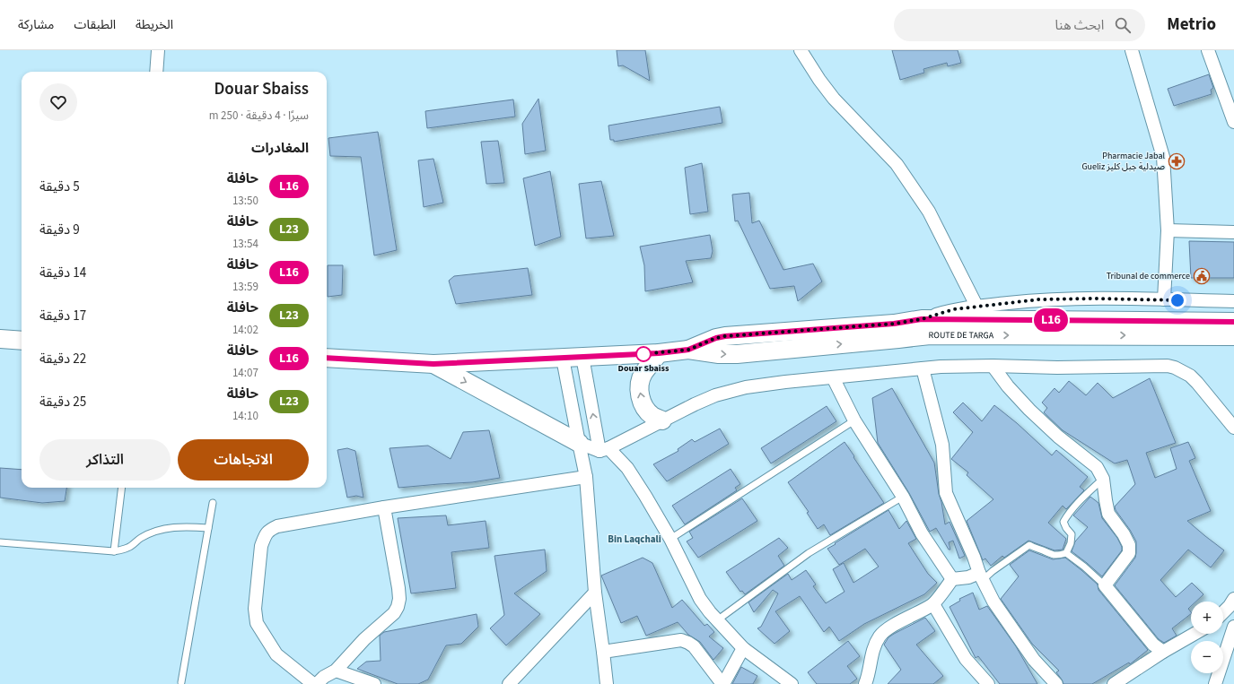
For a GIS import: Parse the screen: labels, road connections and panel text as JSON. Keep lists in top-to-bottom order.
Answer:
{
  "streets": {
    "main road": ["ROUTE DE TARGA"]
  },
  "districts": ["Bin Laqchali"],
  "places": {
    "pharmacy": ["Pharmacie Jabal Gueliz صيدلية جبل كليز"],
    "public building": ["Tribunal de commerce"],
    "other": ["Douar Sbaiss"]
  },
  "lines": ["bus line L16"],
  "page": {
    "header": "Metrio",
    "search": "ابحث هنا",
    "nav": ["الخريطة", "الطبقات", "مشاركة"],
    "on_map": "L16",
    "heading": [
      ["Douar Sbaiss", "سيرًا · 4 دقيقة · 250 m"],
      "المغادرات"
    ],
    "list": [
      {
        "mark": "L16",
        "name": "حافلة",
        "note": "13:50",
        "value": "5 دقيقة"
      },
      {
        "mark": "L23",
        "name": "حافلة",
        "note": "13:54",
        "value": "9 دقيقة"
      },
      {
        "mark": "L16",
        "name": "حافلة",
        "note": "13:59",
        "value": "14 دقيقة"
      },
      {
        "mark": "L23",
        "name": "حافلة",
        "note": "14:02",
        "value": "17 دقيقة"
      },
      {
        "mark": "L16",
        "name": "حافلة",
        "note": "14:07",
        "value": "22 دقيقة"
      },
      {
        "mark": "L23",
        "name": "حافلة",
        "note": "14:10",
        "value": "25 دقيقة"
      }
    ],
    "buttons": ["الاتجاهات", "التذاكر"],
    "map_buttons": ["+", "−"]
  }
}
